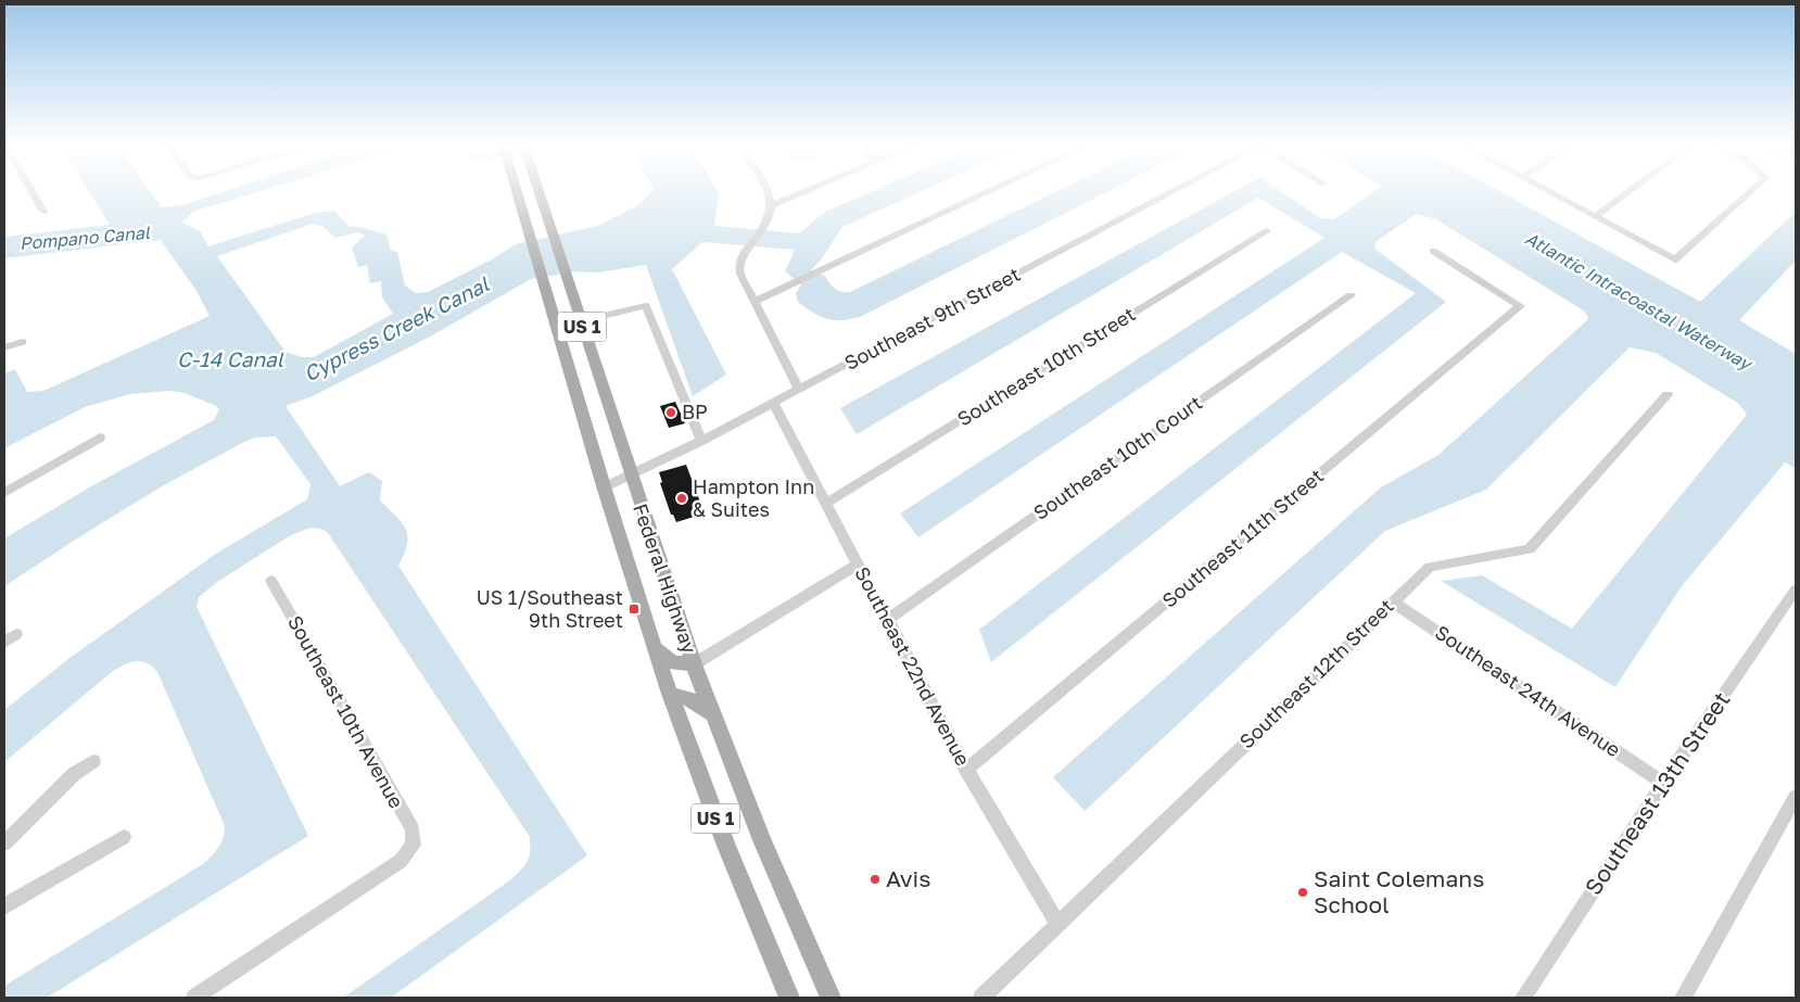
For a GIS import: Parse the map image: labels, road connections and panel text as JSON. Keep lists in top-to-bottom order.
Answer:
{
  "streets": {
    "main road": ["US 1", "Federal Highway"],
    "street": [
      "Southeast 9th Street",
      "Southeast 10th Street",
      "Southeast 10th Court",
      "Southeast 11th Street",
      "Southeast 22nd Avenue",
      "Southeast 12th Street",
      "Southeast 24th Avenue",
      "Southeast 10th Avenue",
      "Southeast 13th Street"
    ]
  },
  "crossings": [
    ["Southeast 9th Street", "Federal Highway"],
    ["Southeast 9th Street", "Southeast 22nd Avenue"],
    ["Southeast 10th Street", "Southeast 22nd Avenue"],
    ["Southeast 10th Court", "Southeast 22nd Avenue"],
    ["Southeast 11th Street", "Southeast 22nd Avenue"],
    ["Southeast 22nd Avenue", "Southeast 12th Street"],
    ["Southeast 12th Street", "Southeast 24th Avenue"],
    ["Southeast 24th Avenue", "Southeast 13th Street"]
  ],
  "water": [
    "Pompano Canal",
    "Atlantic Intracoastal Waterway",
    "Cypress Creek Canal",
    "C-14 Canal"
  ],
  "places": {
    "other": [
      "BP",
      "Hampton Inn & Suites",
      "Avis",
      "Saint Colemans School"
    ],
    "transit": ["US 1/Southeast 9th Street"]
  }
}
